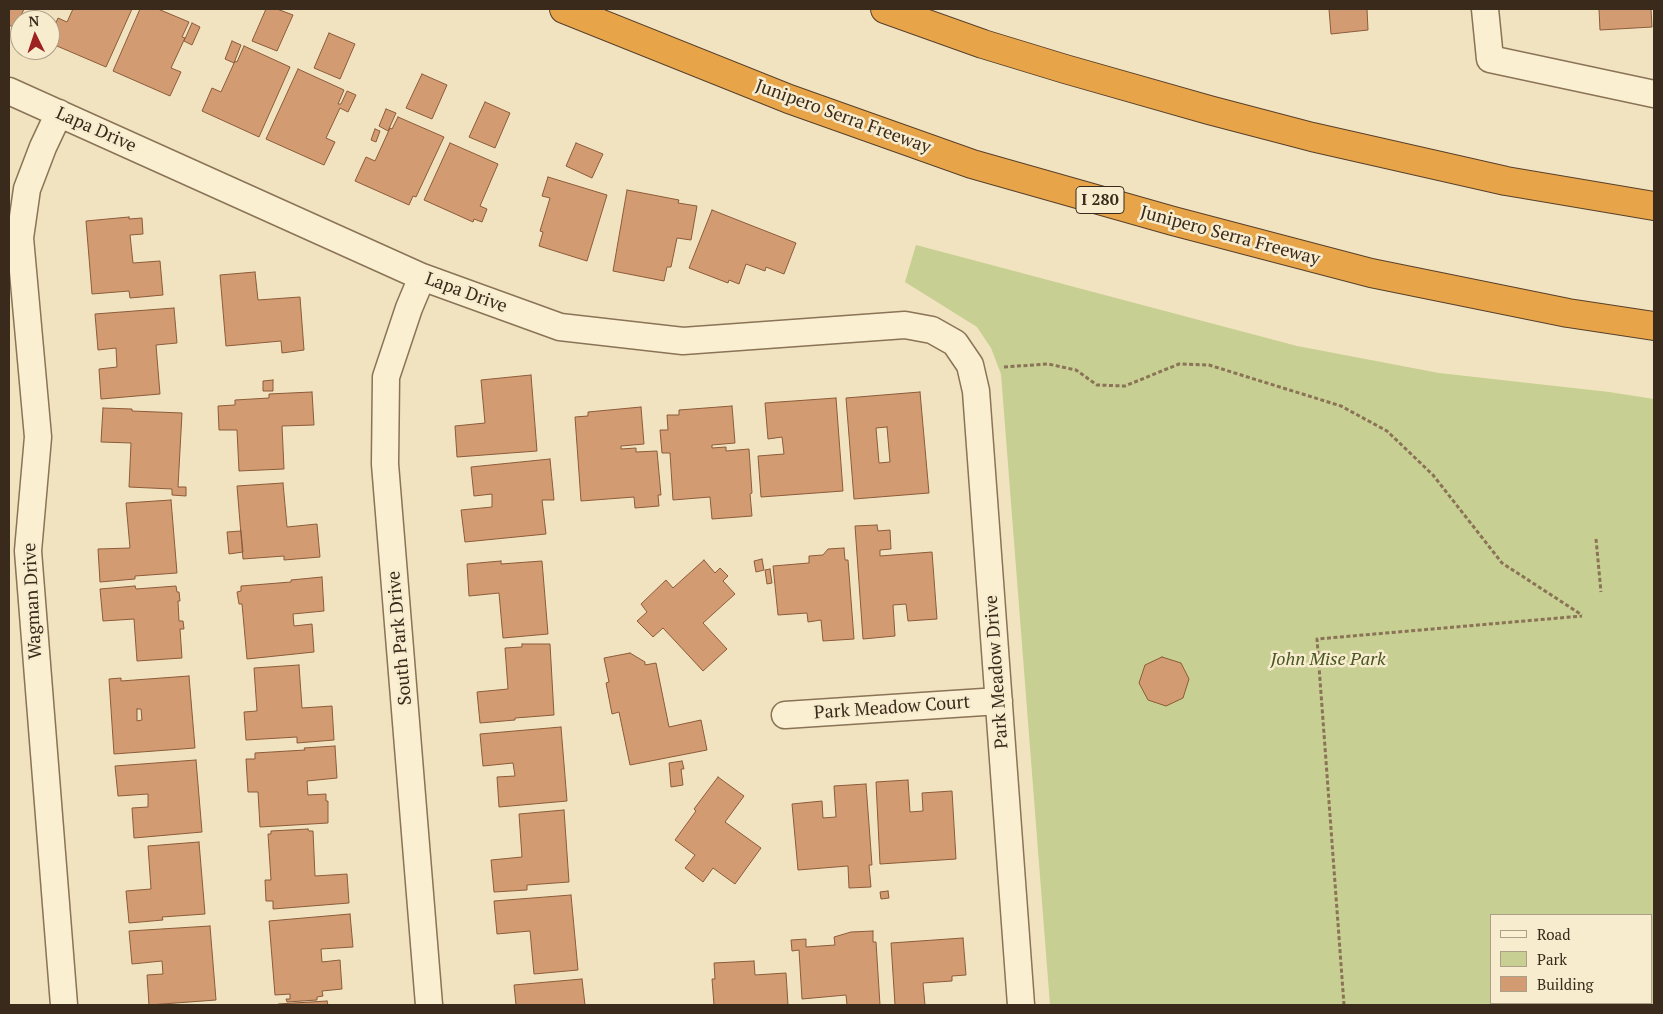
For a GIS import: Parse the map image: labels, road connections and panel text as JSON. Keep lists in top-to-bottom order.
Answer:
{
  "streets": {
    "highway": ["Junipero Serra Freeway", "I 280"],
    "street": [
      "Lapa Drive",
      "Wagman Drive",
      "South Park Drive",
      "Park Meadow Drive",
      "Park Meadow Court"
    ]
  },
  "crossings": [
    ["Lapa Drive", "Wagman Drive"],
    ["Lapa Drive", "South Park Drive"],
    ["Lapa Drive", "Park Meadow Drive"],
    ["Park Meadow Drive", "Park Meadow Court"]
  ],
  "parks": ["John Mise Park"],
  "legend": ["Road", "Park", "Building"],
  "north": "top"
}
